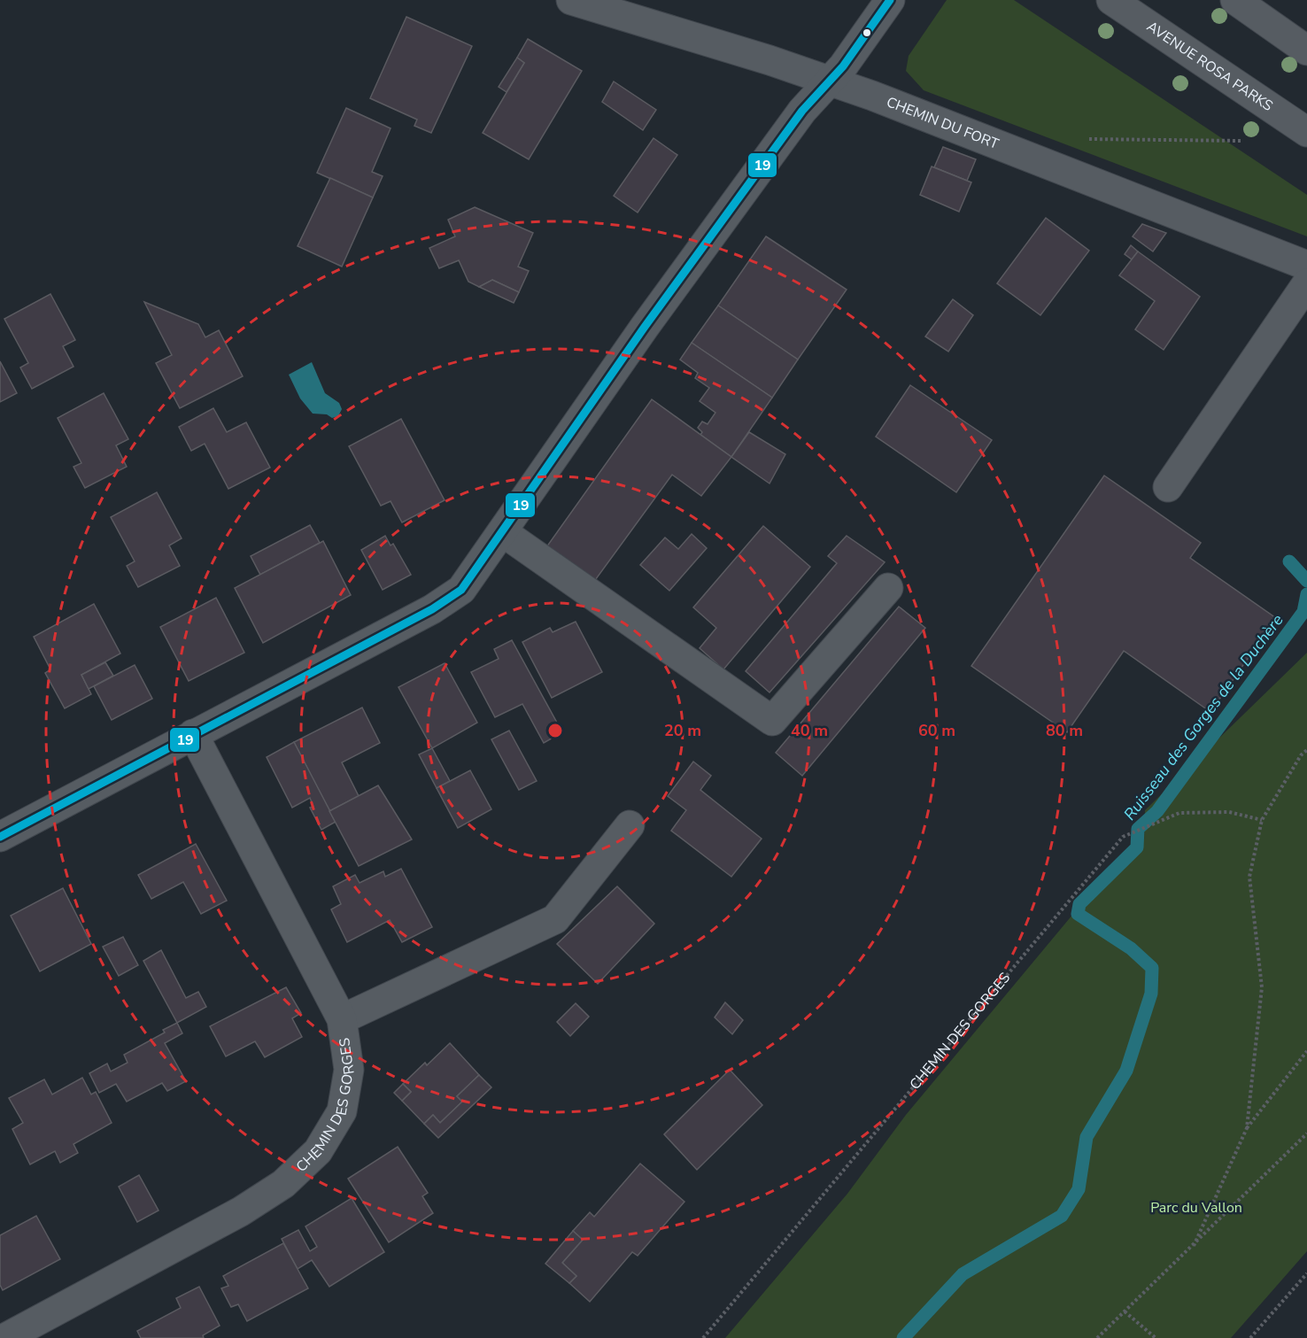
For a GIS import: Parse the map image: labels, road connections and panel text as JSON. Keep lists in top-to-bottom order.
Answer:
{
  "streets": {
    "street": ["AVENUE ROSA PARKS", "CHEMIN DU FORT", "CHEMIN DES GORGES"]
  },
  "water": ["Ruisseau des Gorges de la Duchère"],
  "parks": ["Parc du Vallon"],
  "lines": ["transit line 19"],
  "rings": [
    "20 m",
    "40 m",
    "60 m",
    "80 m"
  ]
}
